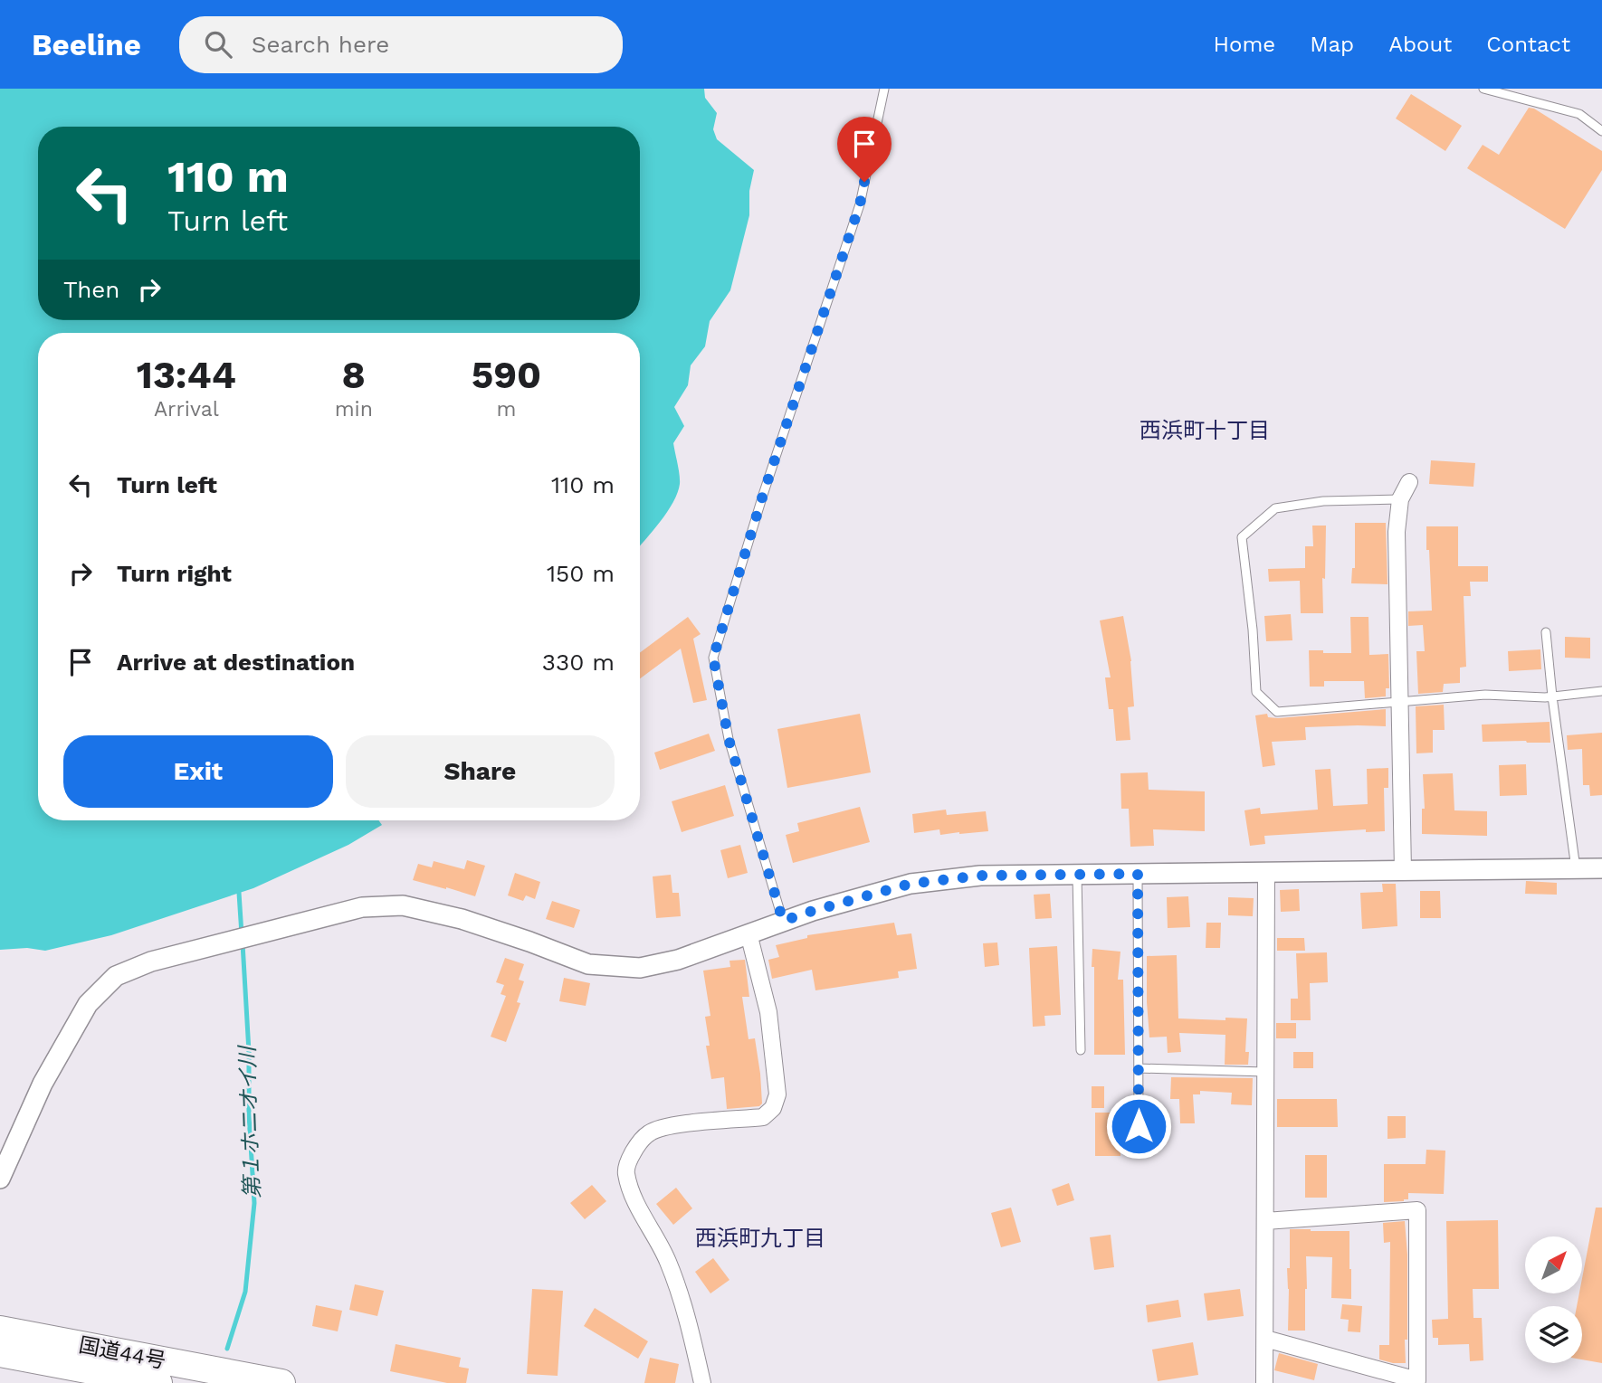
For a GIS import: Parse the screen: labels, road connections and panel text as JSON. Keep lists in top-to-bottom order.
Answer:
{
  "streets": {
    "highway": ["国道44号"]
  },
  "districts": ["西浜町十丁目", "西浜町九丁目"],
  "water": ["第１ホニオイ川"],
  "north": "top right",
  "page": {
    "header": "Beeline",
    "search": "Search here",
    "nav": [
      "Home",
      "Map",
      "About",
      "Contact"
    ],
    "turn": ["110 m", "Turn left"],
    "then": "Then",
    "eta": [
      "13:44",
      "Arrival",
      "8",
      "min",
      "590",
      "m"
    ],
    "list": [
      {
        "name": "Turn left",
        "value": "110 m"
      },
      {
        "name": "Turn right",
        "value": "150 m"
      },
      {
        "name": "Arrive at destination",
        "value": "330 m"
      }
    ],
    "buttons": ["Exit", "Share"]
  }
}
